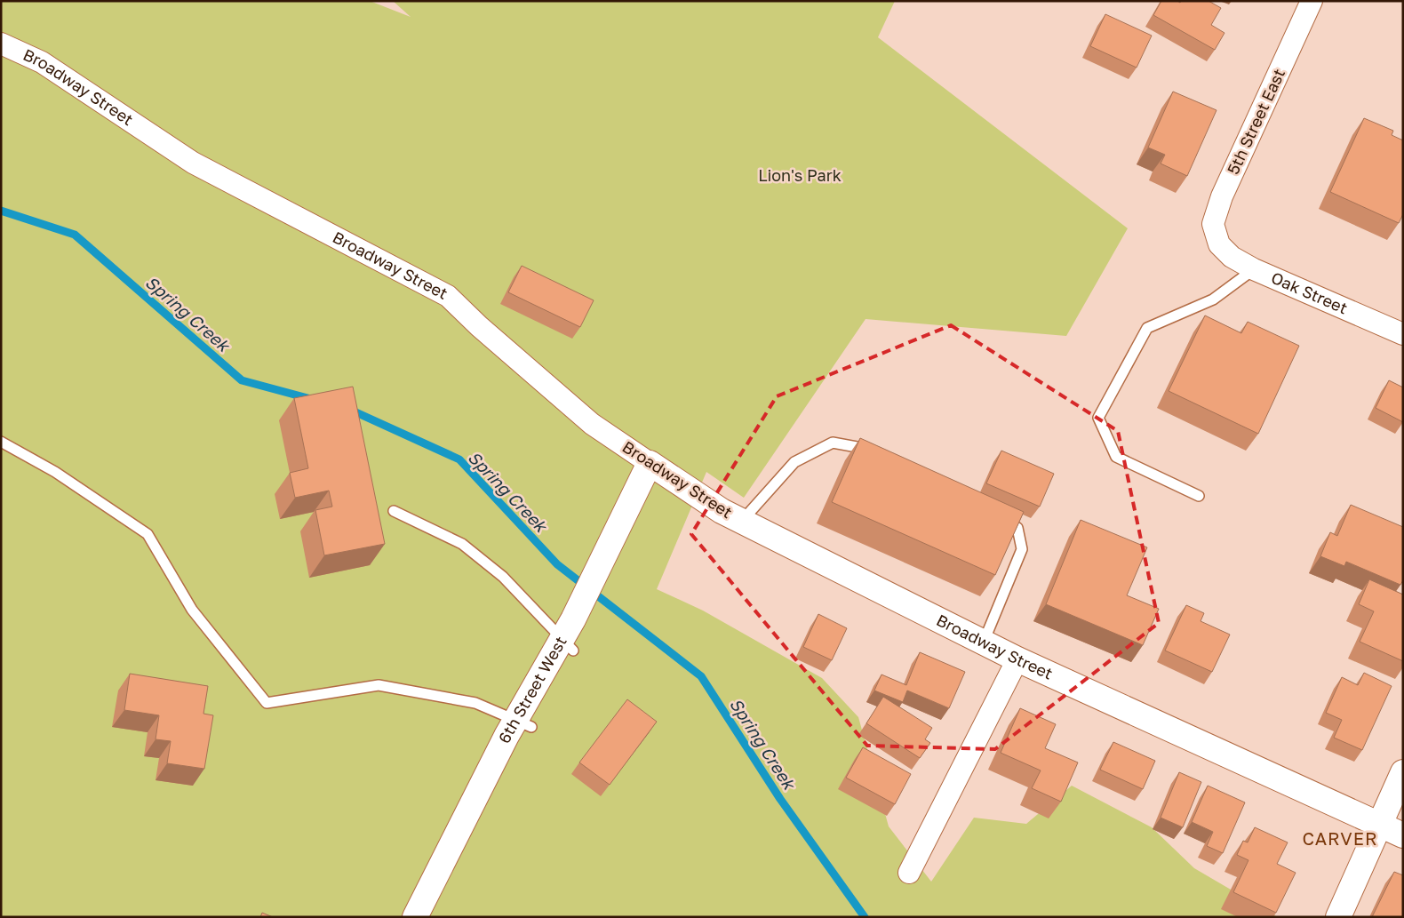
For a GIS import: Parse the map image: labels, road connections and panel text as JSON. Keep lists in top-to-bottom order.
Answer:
{
  "streets": {
    "street": [
      "Broadway Street",
      "5th Street East",
      "Oak Street",
      "6th Street West"
    ]
  },
  "crossings": [
    ["Broadway Street", "6th Street West"],
    ["5th Street East", "Oak Street"]
  ],
  "districts": ["CARVER"],
  "water": ["Spring Creek"],
  "parks": ["Lion's Park"]
}
